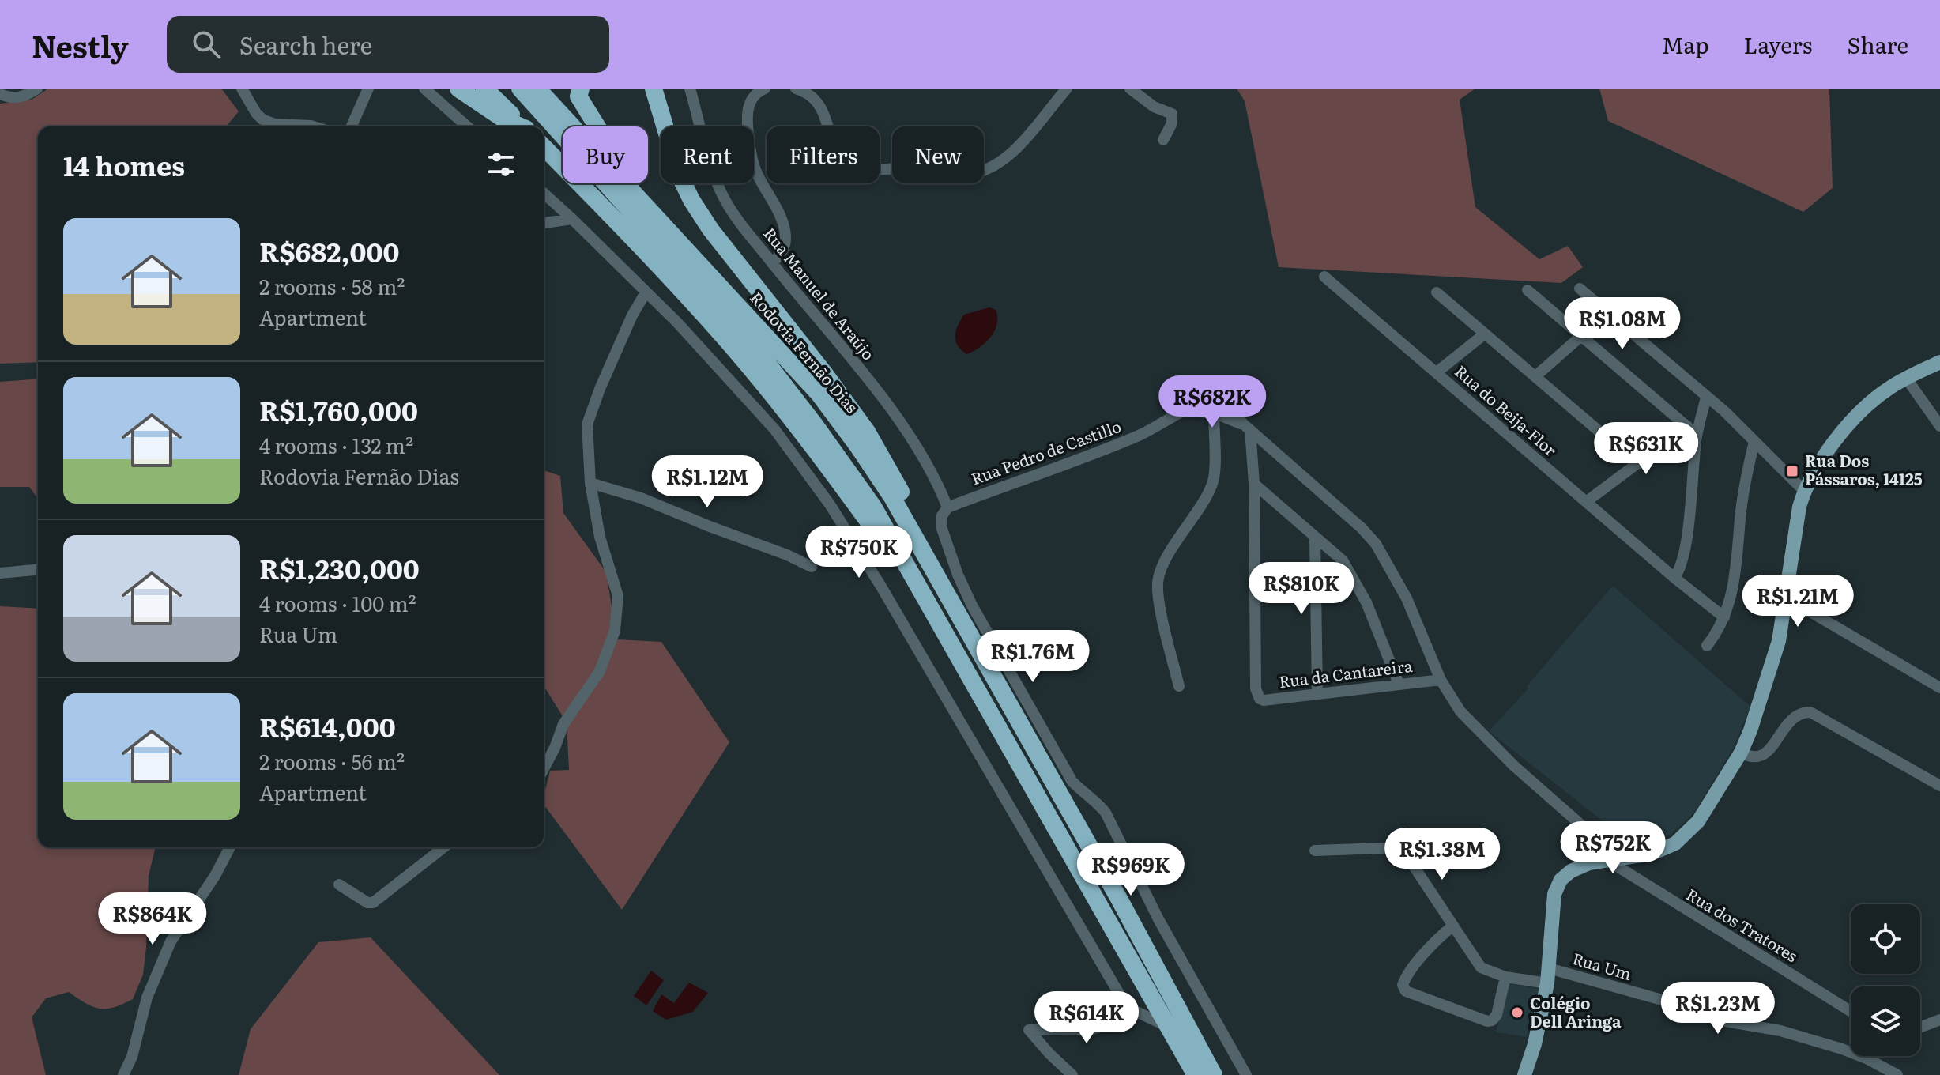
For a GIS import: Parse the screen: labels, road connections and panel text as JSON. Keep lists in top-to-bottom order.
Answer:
{
  "streets": {
    "highway": ["Rodovia Fernão Dias"],
    "street": [
      "Rua Manuel de Araújo",
      "Rua do Beija-Flor",
      "Rua Pedro de Castillo",
      "Rua da Cantareira",
      "Rua dos Tratores",
      "Rua Um"
    ]
  },
  "crossings": [
    ["Rua Manuel de Araújo", "Rua Pedro de Castillo"],
    ["Rua Pedro de Castillo", "Rua da Cantareira"]
  ],
  "places": {
    "transit": ["Rua Dos Pássaros, 14125"],
    "other": ["Colégio Dell Aringa"]
  },
  "page": {
    "header": "Nestly",
    "search": "Search here",
    "nav": ["Map", "Layers", "Share"],
    "chip": [
      "Buy",
      "Rent",
      "Filters",
      "New"
    ],
    "heading": "14 homes",
    "list": [
      {
        "name": "R$682,000",
        "note": "2 rooms · 58 m² · Apartment"
      },
      {
        "name": "R$1,760,000",
        "note": "4 rooms · 132 m² · Rodovia Fernão Dias"
      },
      {
        "name": "R$1,230,000",
        "note": "4 rooms · 100 m² · Rua Um"
      },
      {
        "name": "R$614,000",
        "note": "2 rooms · 56 m² · Apartment"
      }
    ],
    "price": [
      "R$1.08M",
      "R$682K",
      "R$631K",
      "R$1.12M",
      "R$750K",
      "R$810K",
      "R$1.21M",
      "R$1.76M",
      "R$752K",
      "R$1.38M",
      "R$969K",
      "R$864K",
      "R$1.23M",
      "R$614K"
    ]
  }
}
